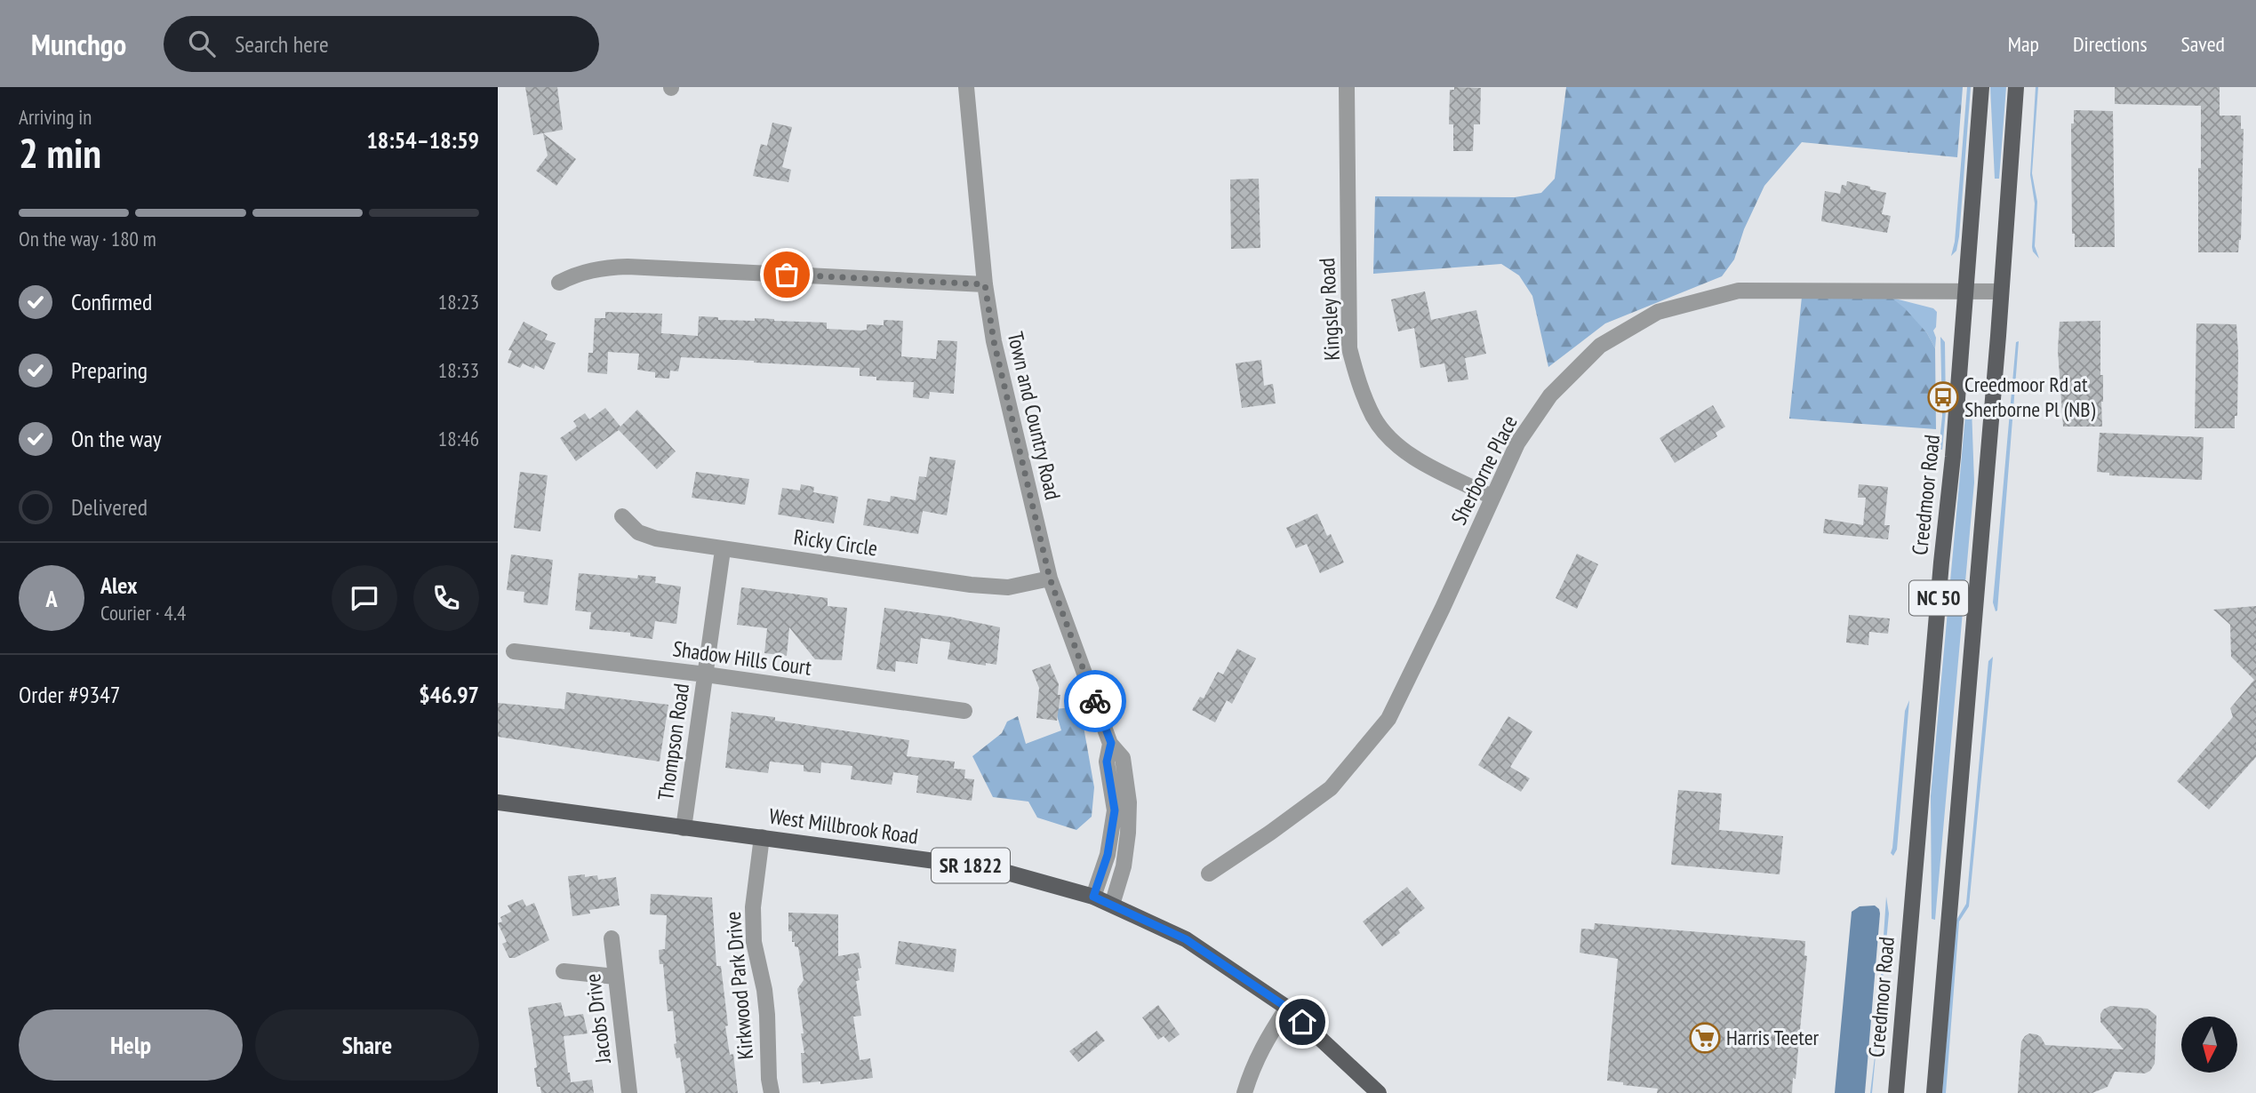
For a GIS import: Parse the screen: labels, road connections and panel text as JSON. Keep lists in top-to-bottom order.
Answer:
{
  "streets": {
    "main road": [
      "Creedmoor Road",
      "NC 50",
      "West Millbrook Road",
      "SR 1822"
    ],
    "street": [
      "Kingsley Road",
      "Town and Country Road",
      "Sherborne Place",
      "Ricky Circle",
      "Shadow Hills Court",
      "Thompson Road",
      "Kirkwood Park Drive",
      "Jacobs Drive"
    ]
  },
  "crossings": [
    ["Kingsley Road", "Sherborne Place"],
    ["Town and Country Road", "Ricky Circle"],
    ["Town and Country Road", "West Millbrook Road"],
    ["Sherborne Place", "Creedmoor Road"],
    ["Sherborne Place", "NC 50"],
    ["Ricky Circle", "Thompson Road"],
    ["Shadow Hills Court", "Thompson Road"],
    ["Thompson Road", "West Millbrook Road"],
    ["West Millbrook Road", "Kirkwood Park Drive"]
  ],
  "places": {
    "bus stop": ["Creedmoor Rd at Sherborne Pl (NB)"],
    "supermarket": ["Harris Teeter"]
  },
  "north": "bottom",
  "page": {
    "header": "Munchgo",
    "search": "Search here",
    "nav": ["Map", "Directions", "Saved"],
    "heading": ["2 min", "Arriving in", "18:54–18:59"],
    "panel": [
      "Alex",
      "Courier · 4.4",
      "Order #9347",
      "$46.97"
    ],
    "bar": "On the way · 180 m",
    "list": [
      ["Confirmed", "18:23"],
      ["Preparing", "18:33"],
      ["On the way", "18:46"],
      "Delivered"
    ],
    "round": "A",
    "buttons": ["Help", "Share"]
  }
}
